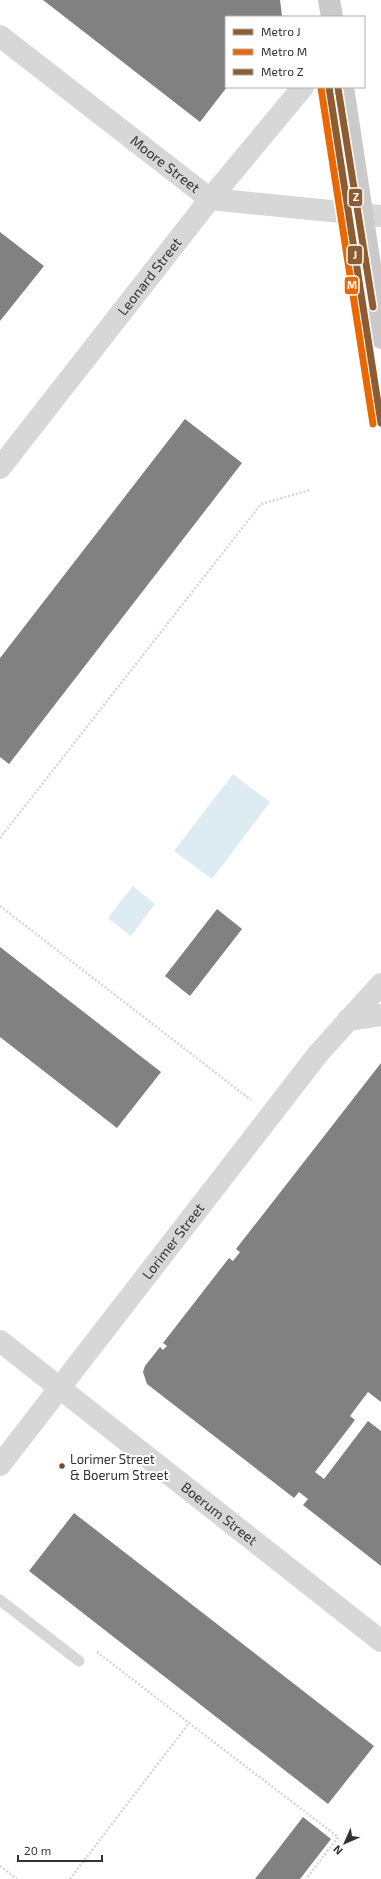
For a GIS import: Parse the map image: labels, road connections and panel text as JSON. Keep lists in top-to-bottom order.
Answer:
{
  "streets": {
    "street": [
      "Moore Street",
      "Leonard Street",
      "Lorimer Street",
      "Boerum Street"
    ]
  },
  "crossings": [
    ["Moore Street", "Leonard Street"],
    ["Lorimer Street", "Boerum Street"]
  ],
  "places": ["Lorimer Street & Boerum Street"],
  "lines": ["metro line J", "metro line M", "metro line Z"],
  "legend": ["Metro J", "Metro M", "Metro Z"],
  "scale_bar": "20 m",
  "north": "bottom left"
}
